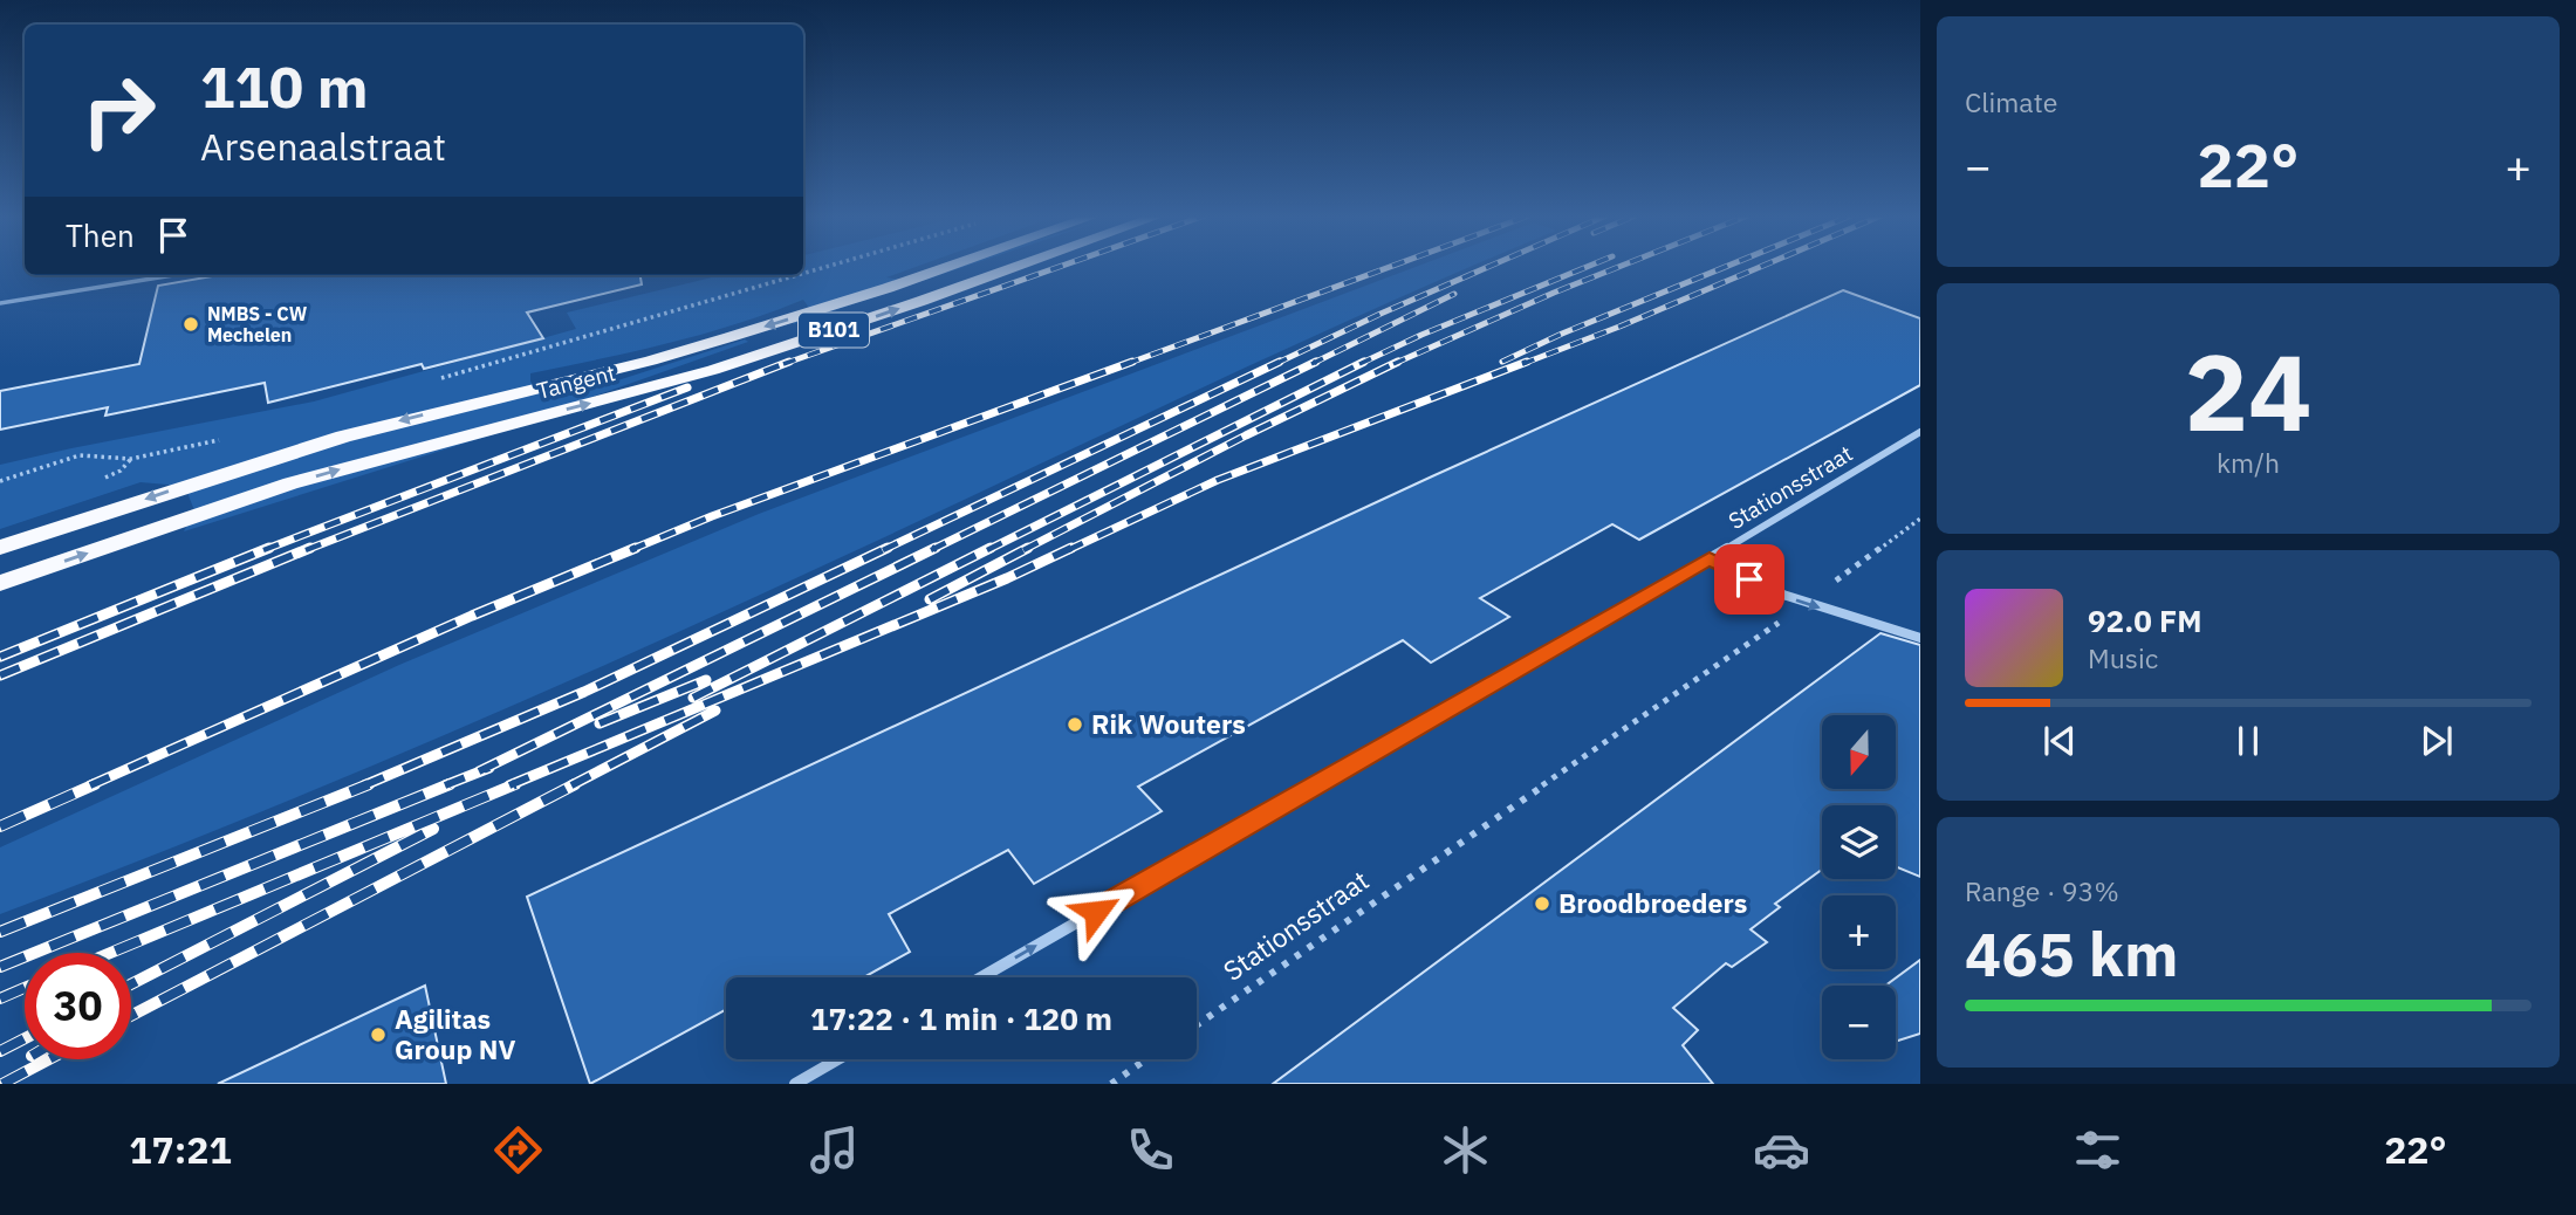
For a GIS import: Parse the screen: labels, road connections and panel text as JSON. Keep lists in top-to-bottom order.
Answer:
{
  "streets": {
    "highway": ["B101", "Tangent"],
    "street": ["Stationsstraat"]
  },
  "one_way": ["Stationsstraat"],
  "places": [
    "NMBS - CW Mechelen",
    "Rik Wouters",
    "Broodbroeders",
    "Agilitas Group NV"
  ],
  "north": "bottom",
  "page": {
    "tile": [
      "Climate",
      ["24", "km/h"],
      ["Range · 93%", "465 km"]
    ],
    "turn": ["110 m", "Arsenaalstraat"],
    "heat": ["−", "22°", "+"],
    "then": "Then",
    "song": ["92.0 FM", "Music"],
    "map_buttons": ["+", "−"],
    "limit": "30",
    "trip": "17:22 · 1 min · 120 m",
    "tabs": ["17:21", "22°"]
  }
}
